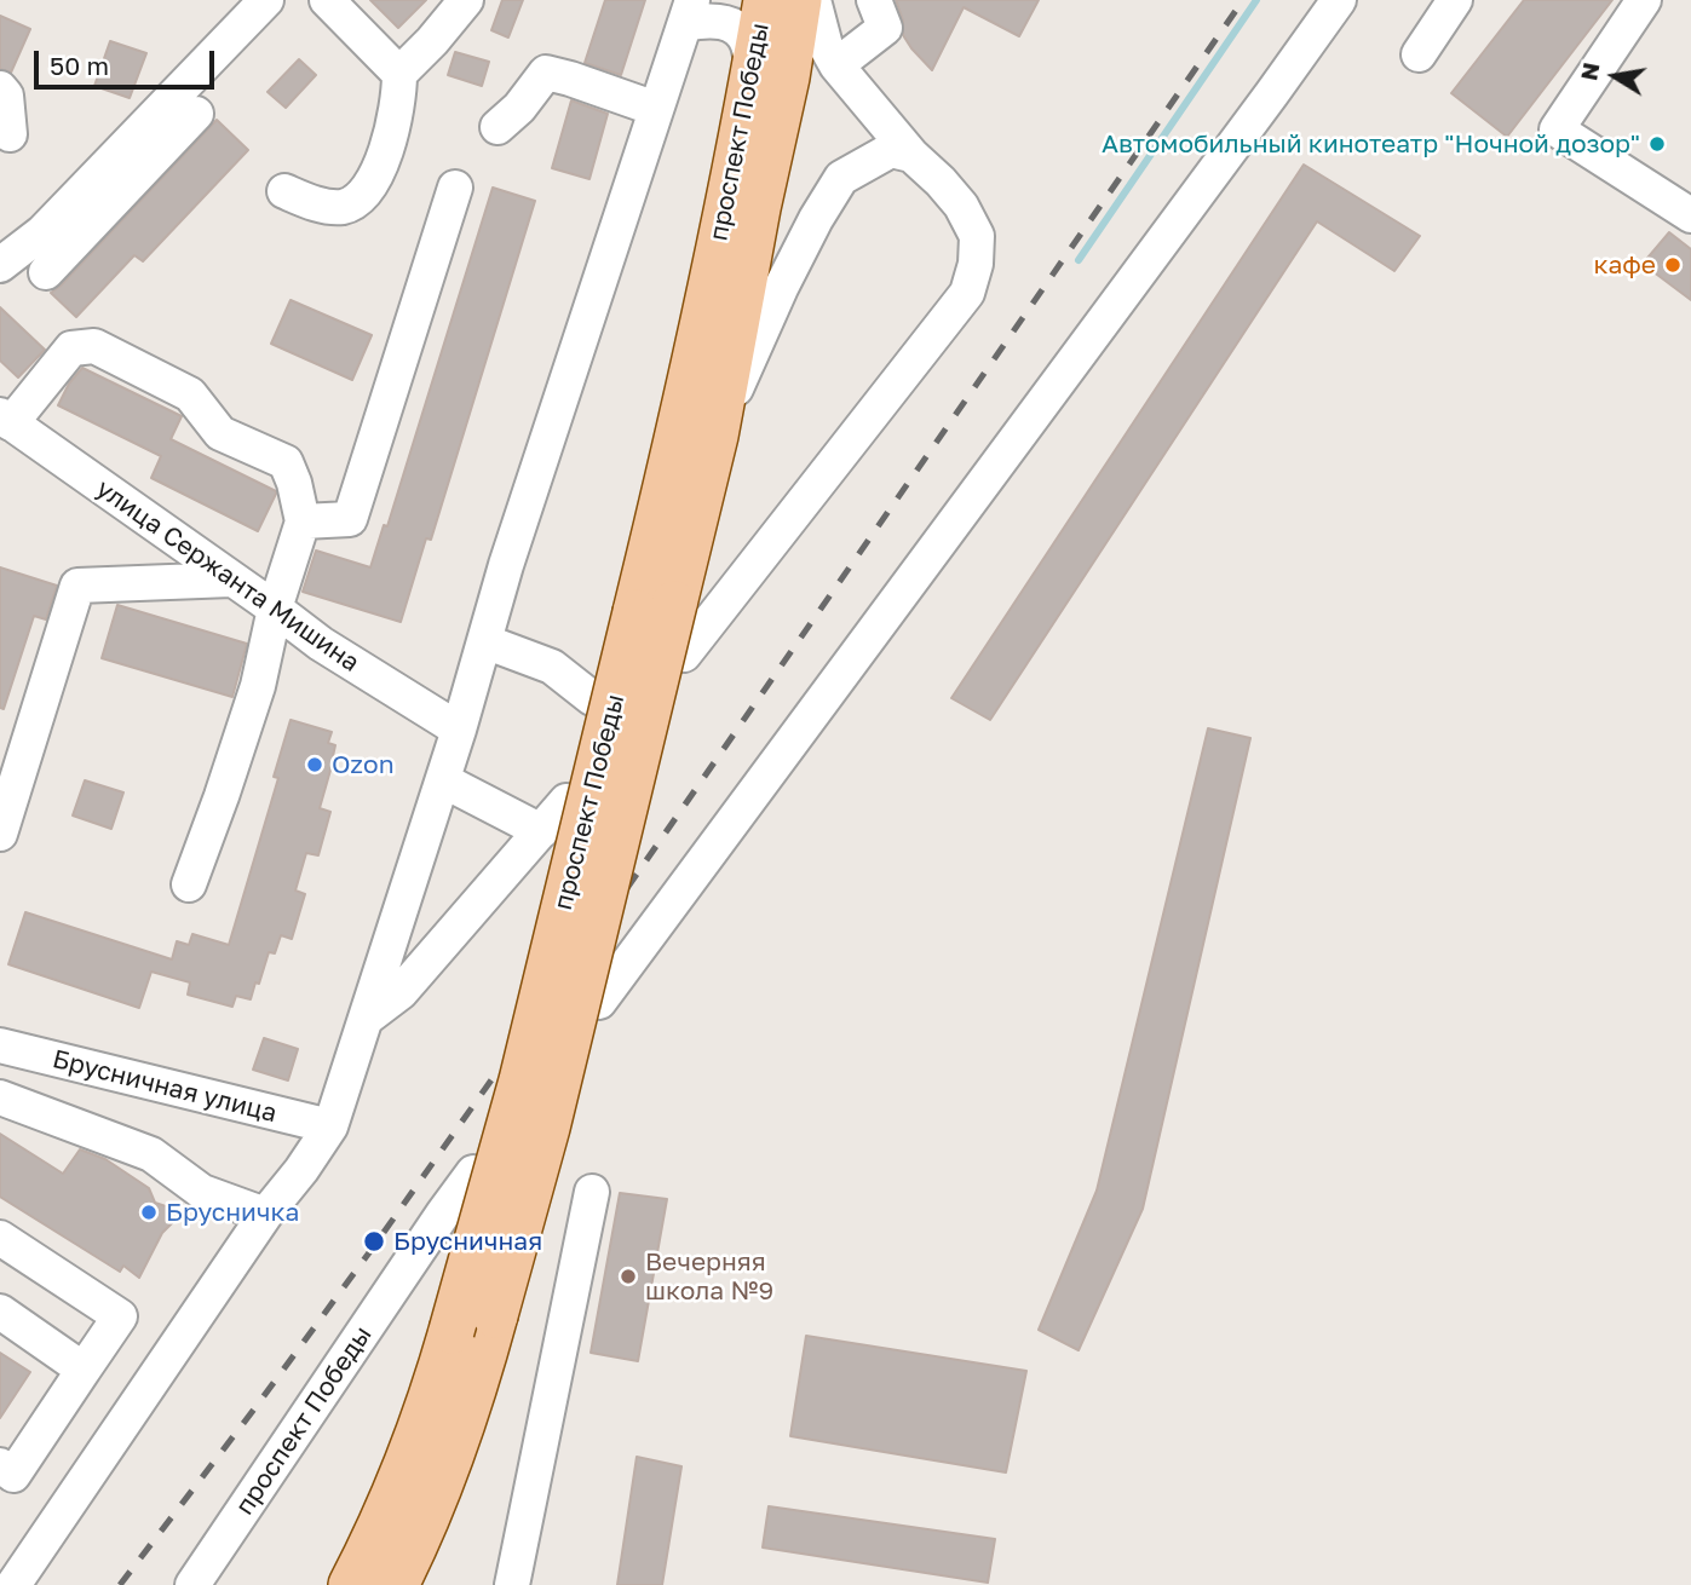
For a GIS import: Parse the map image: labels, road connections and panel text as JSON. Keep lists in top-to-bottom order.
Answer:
{
  "streets": {
    "main road": ["проспект Победы"],
    "street": ["улица Сержанта Мишина", "Брусничная улица"]
  },
  "places": [
    "Автомобильный кинотеатр \"Ночной дозор\"",
    "кафе",
    "Ozon",
    "Брусничка",
    "Брусничная",
    "Вечерняя школа №9"
  ],
  "scale_bar": "50 m",
  "north": "left"
}
